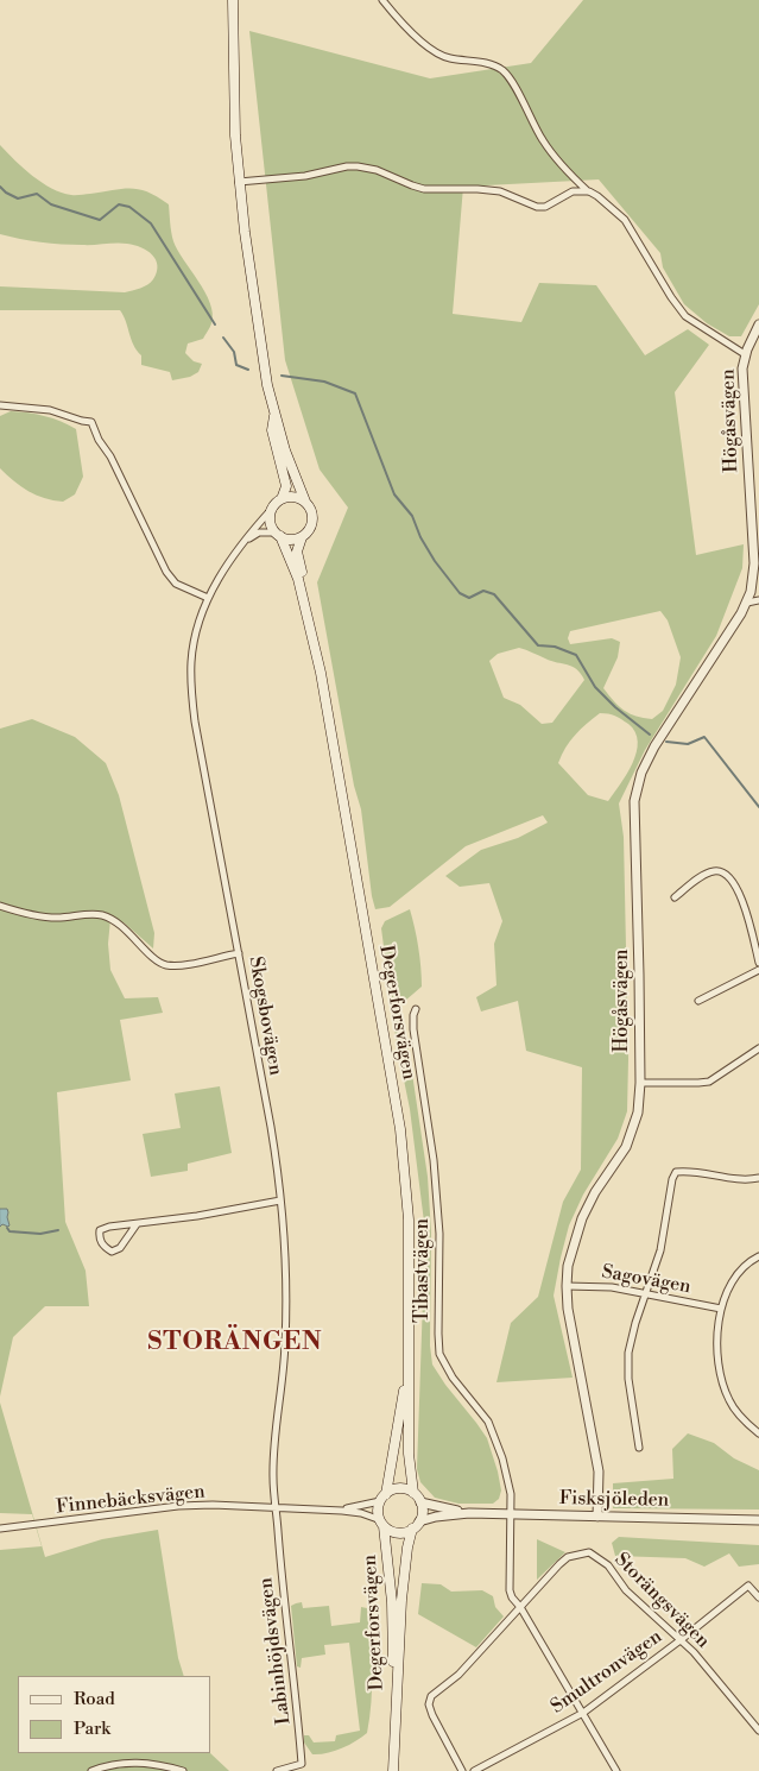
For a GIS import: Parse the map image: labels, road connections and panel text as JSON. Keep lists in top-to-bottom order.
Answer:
{
  "streets": {
    "main road": ["Degerforsvägen"],
    "street": [
      "Högåsvägen",
      "Skogsbovägen",
      "Tibastvägen",
      "Sagovägen",
      "Finnebäcksvägen",
      "Fisksjöleden",
      "Storängsvägen",
      "Labinhöjdsvägen",
      "Smultronvägen"
    ]
  },
  "crossings": [
    ["Högåsvägen", "Sagovägen"],
    ["Högåsvägen", "Fisksjöleden"],
    ["Degerforsvägen", "Skogsbovägen"],
    ["Degerforsvägen", "Finnebäcksvägen"],
    ["Degerforsvägen", "Fisksjöleden"],
    ["Skogsbovägen", "Finnebäcksvägen"],
    ["Skogsbovägen", "Labinhöjdsvägen"],
    ["Tibastvägen", "Fisksjöleden"],
    ["Tibastvägen", "Storängsvägen"],
    ["Tibastvägen", "Smultronvägen"],
    ["Finnebäcksvägen", "Fisksjöleden"],
    ["Finnebäcksvägen", "Labinhöjdsvägen"],
    ["Storängsvägen", "Smultronvägen"]
  ],
  "districts": ["STORÄNGEN"],
  "legend": ["Road", "Park"]
}
